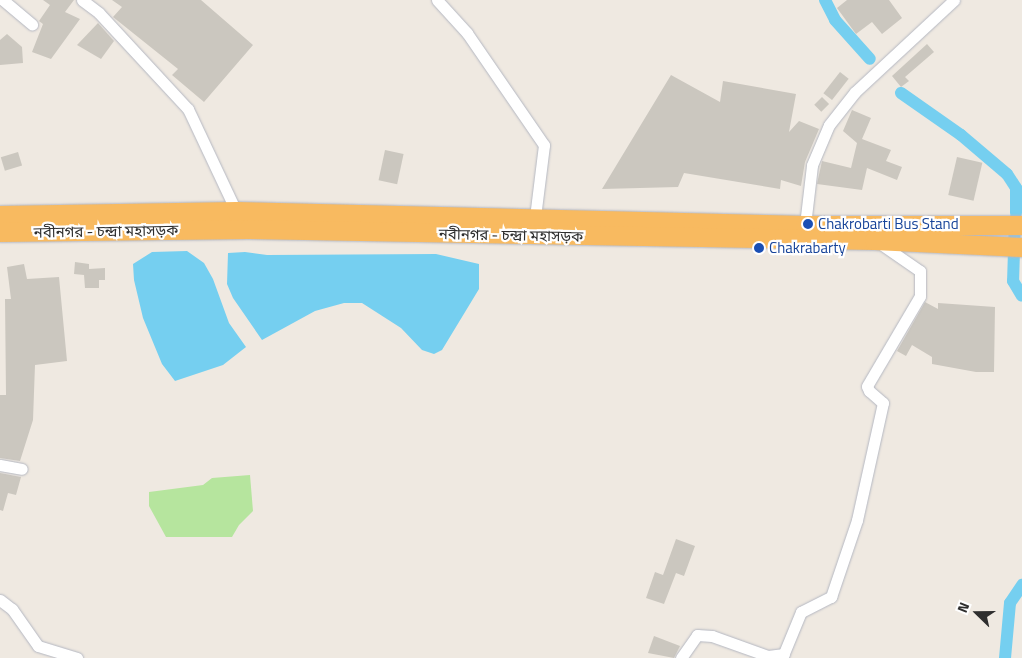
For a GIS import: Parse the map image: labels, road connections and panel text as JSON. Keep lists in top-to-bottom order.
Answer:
{
  "streets": {
    "highway": ["নবীনগর - চন্দ্রা মহাসড়ক"]
  },
  "places": ["Chakrobarti Bus Stand", "Chakrabarty"],
  "north": "left"
}
